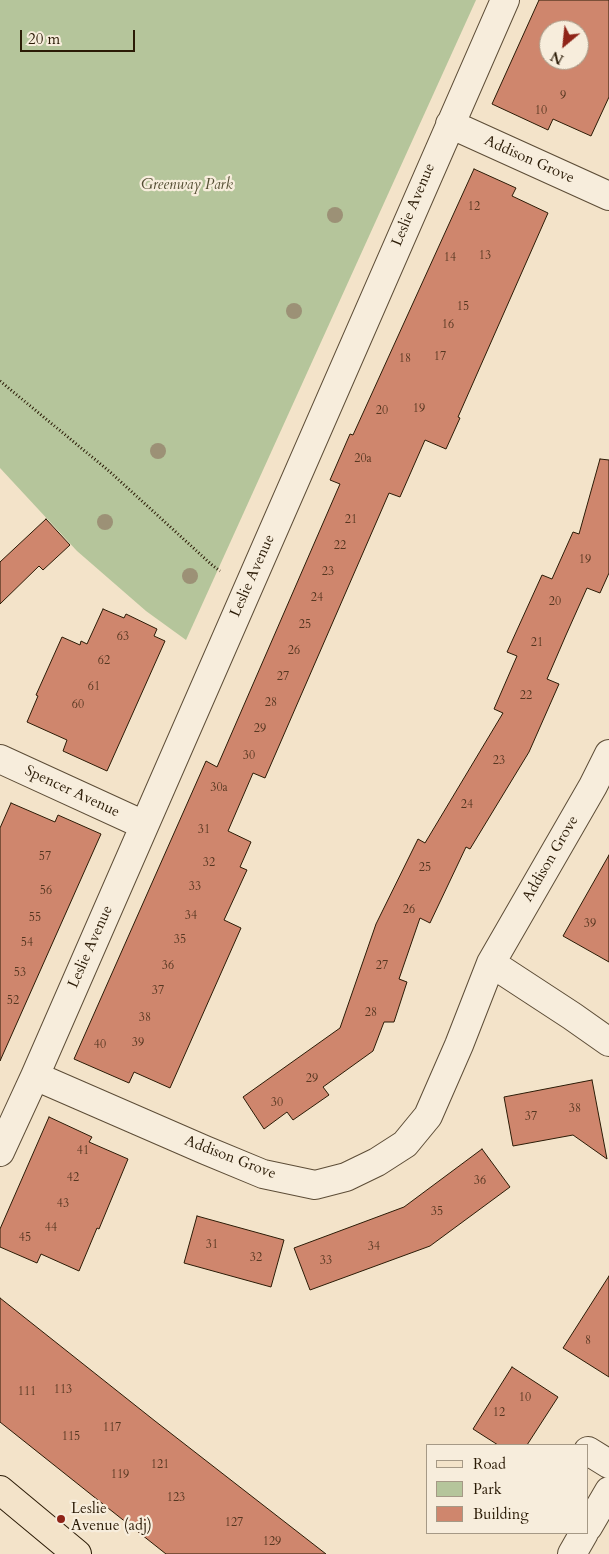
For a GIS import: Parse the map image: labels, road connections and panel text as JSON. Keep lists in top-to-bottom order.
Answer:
{
  "streets": {
    "street": ["Addison Grove", "Leslie Avenue", "Spencer Avenue"]
  },
  "crossings": [
    ["Addison Grove", "Leslie Avenue"],
    ["Leslie Avenue", "Spencer Avenue"]
  ],
  "parks": ["Greenway Park"],
  "places": ["Leslie Avenue (adj)"],
  "house_numbers": [
    "9",
    "10",
    "12",
    "13",
    "14",
    "15",
    "16",
    "17",
    "18",
    "19",
    "20",
    "20a",
    "21",
    "22",
    "19",
    "23",
    "24",
    "20",
    "25",
    "63",
    "21",
    "26",
    "62",
    "27",
    "61",
    "22",
    "28",
    "60",
    "29",
    "30",
    "23",
    "30a",
    "24",
    "31",
    "57",
    "32",
    "25",
    "33",
    "56",
    "26",
    "34",
    "55",
    "39",
    "35",
    "54",
    "36",
    "27",
    "53",
    "37",
    "52",
    "28",
    "38",
    "39",
    "40",
    "29",
    "30",
    "38",
    "37",
    "41",
    "42",
    "36",
    "43",
    "35",
    "44",
    "45",
    "31",
    "34",
    "32",
    "33",
    "8",
    "113",
    "111",
    "10",
    "12",
    "117",
    "115",
    "121",
    "119",
    "123",
    "127",
    "129"
  ],
  "legend": ["Road", "Park", "Building"],
  "scale_bar": "20 m",
  "north": "bottom left"
}
